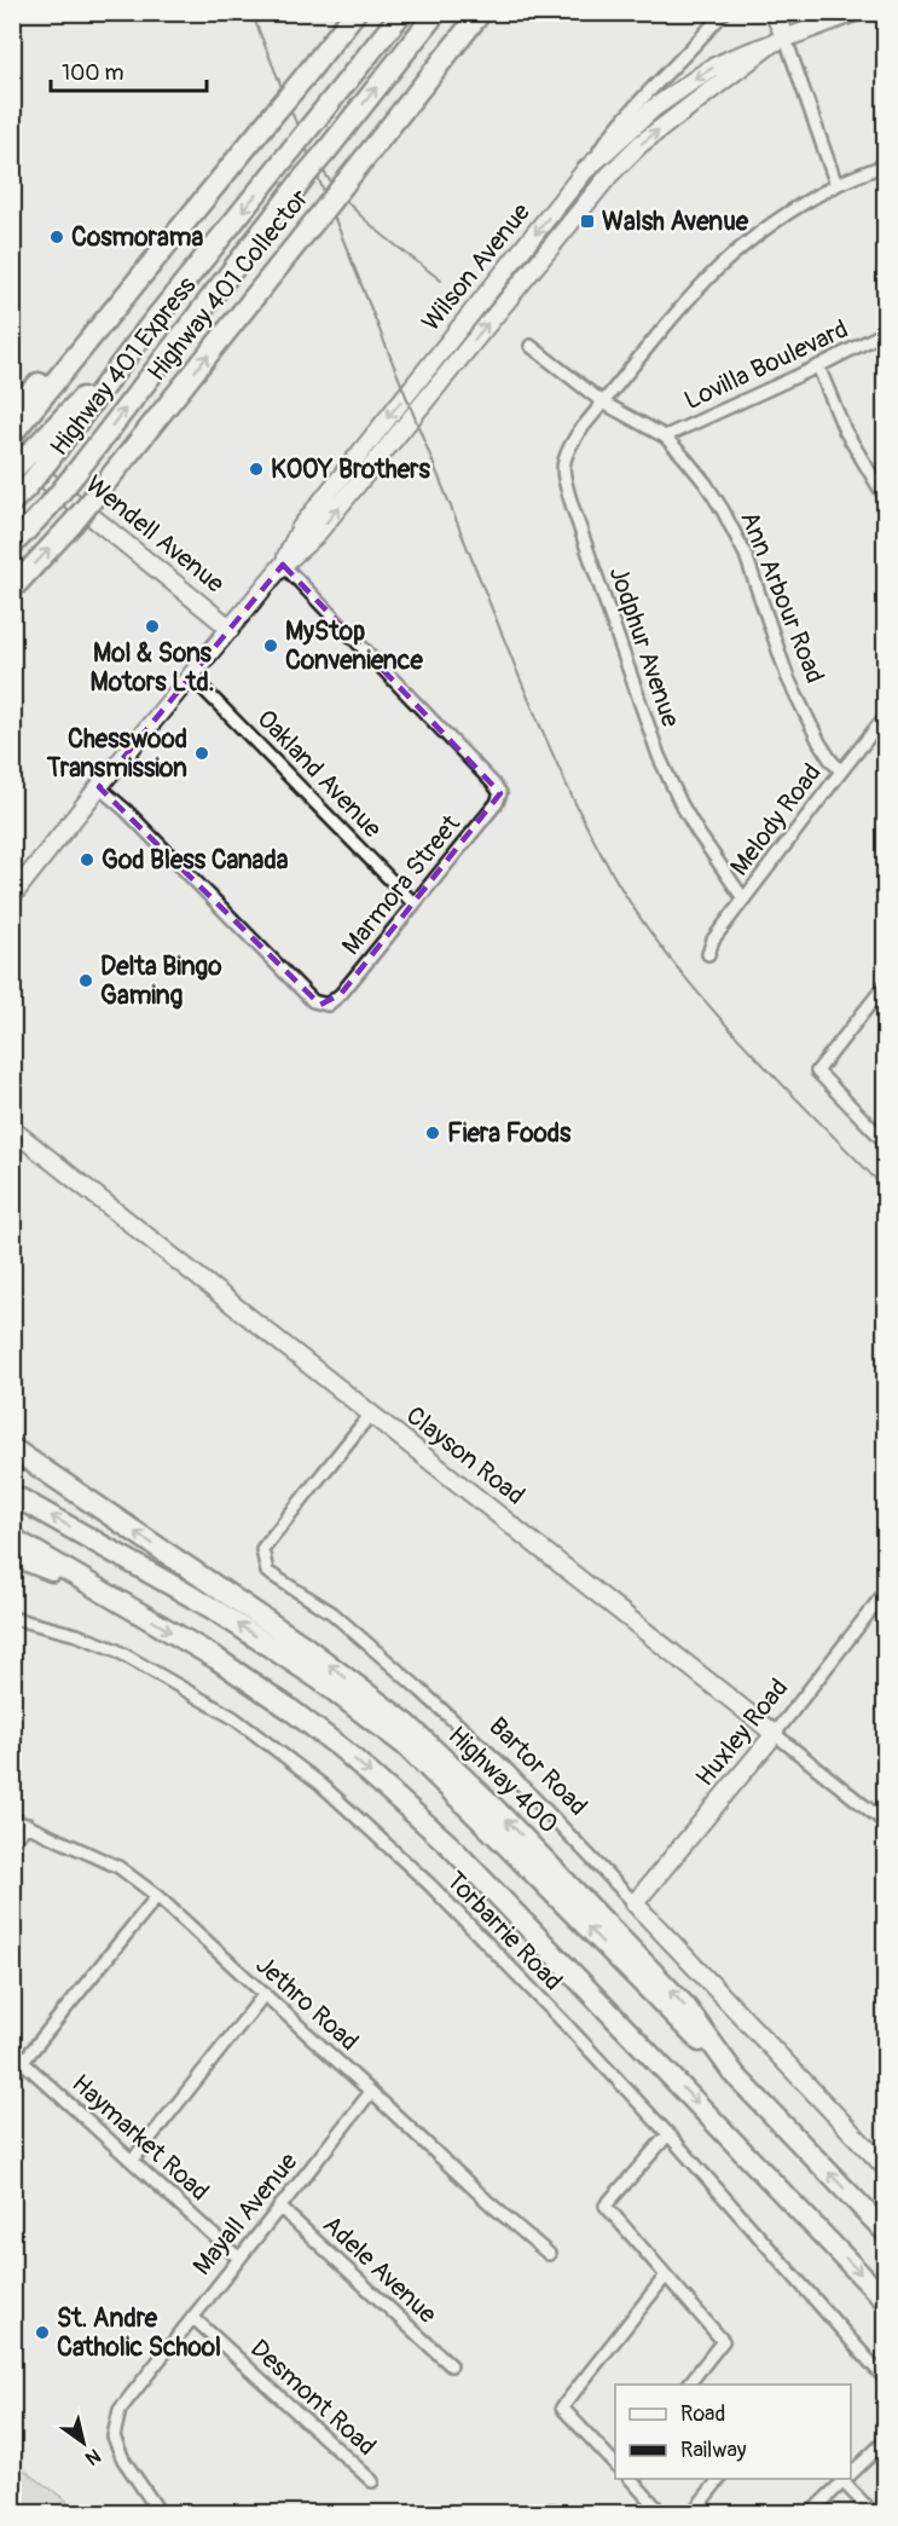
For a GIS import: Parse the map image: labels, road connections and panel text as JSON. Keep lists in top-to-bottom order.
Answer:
{
  "streets": {
    "highway": ["Highway 401 Collector", "Highway 401 Express", "Highway 400"],
    "main road": [
      "Wilson Avenue",
      "Wendell Avenue",
      "Clayson Road",
      "Huxley Road",
      "Bartor Road"
    ],
    "street": [
      "Lovilla Boulevard",
      "Ann Arbour Road",
      "Jodphur Avenue",
      "Oakland Avenue",
      "Melody Road",
      "Marmora Street",
      "Torbarrie Road",
      "Jethro Road",
      "Haymarket Road",
      "Mayall Avenue",
      "Adele Avenue",
      "Desmont Road"
    ]
  },
  "crossings": [
    ["Wilson Avenue", "Wendell Avenue"],
    ["Wilson Avenue", "Oakland Avenue"],
    ["Wilson Avenue", "Marmora Street"],
    ["Lovilla Boulevard", "Ann Arbour Road"],
    ["Ann Arbour Road", "Jodphur Avenue"],
    ["Ann Arbour Road", "Melody Road"],
    ["Jodphur Avenue", "Melody Road"],
    ["Oakland Avenue", "Marmora Street"],
    ["Clayson Road", "Huxley Road"],
    ["Clayson Road", "Bartor Road"],
    ["Huxley Road", "Bartor Road"],
    ["Jethro Road", "Mayall Avenue"],
    ["Haymarket Road", "Mayall Avenue"],
    ["Mayall Avenue", "Adele Avenue"],
    ["Mayall Avenue", "Desmont Road"]
  ],
  "places": {
    "transit": ["Walsh Avenue"],
    "other": [
      "Cosmorama",
      "KOOY Brothers",
      "Mol & Sons Motors Ltd.",
      "MyStop Convenience",
      "Chesswood Transmission",
      "God Bless Canada",
      "Delta Bingo Gaming",
      "Fiera Foods",
      "St. Andre Catholic School"
    ]
  },
  "legend": ["Road", "Railway"],
  "scale_bar": "100 m",
  "north": "bottom right"
}
